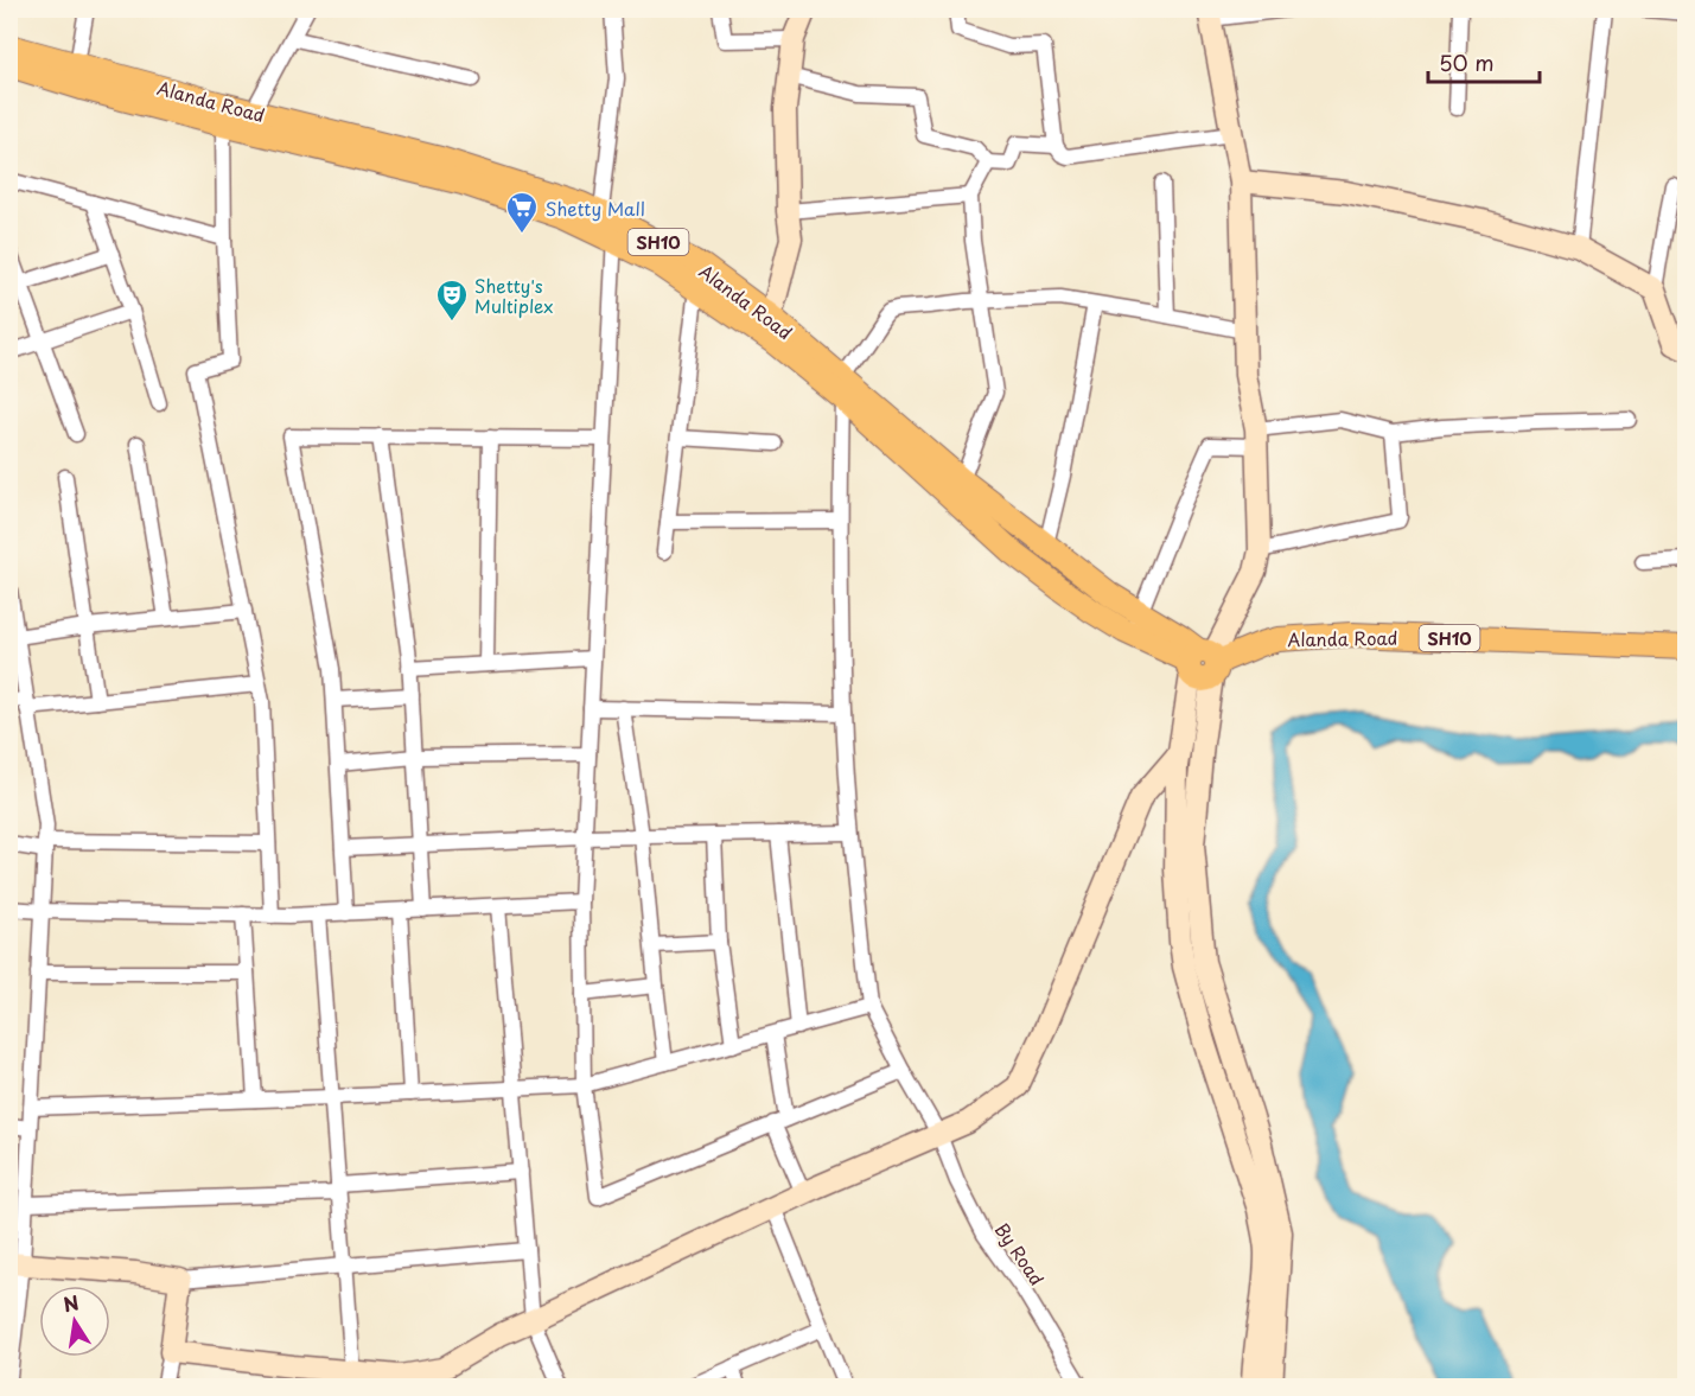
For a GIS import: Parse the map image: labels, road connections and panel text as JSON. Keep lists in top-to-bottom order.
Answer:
{
  "streets": {
    "main road": ["Alanda Road", "SH10"],
    "street": ["By Road"]
  },
  "places": {
    "supermarket": ["Shetty Mall"],
    "theatre": ["Shetty's Multiplex"]
  },
  "scale_bar": "50 m",
  "north": "top"
}
